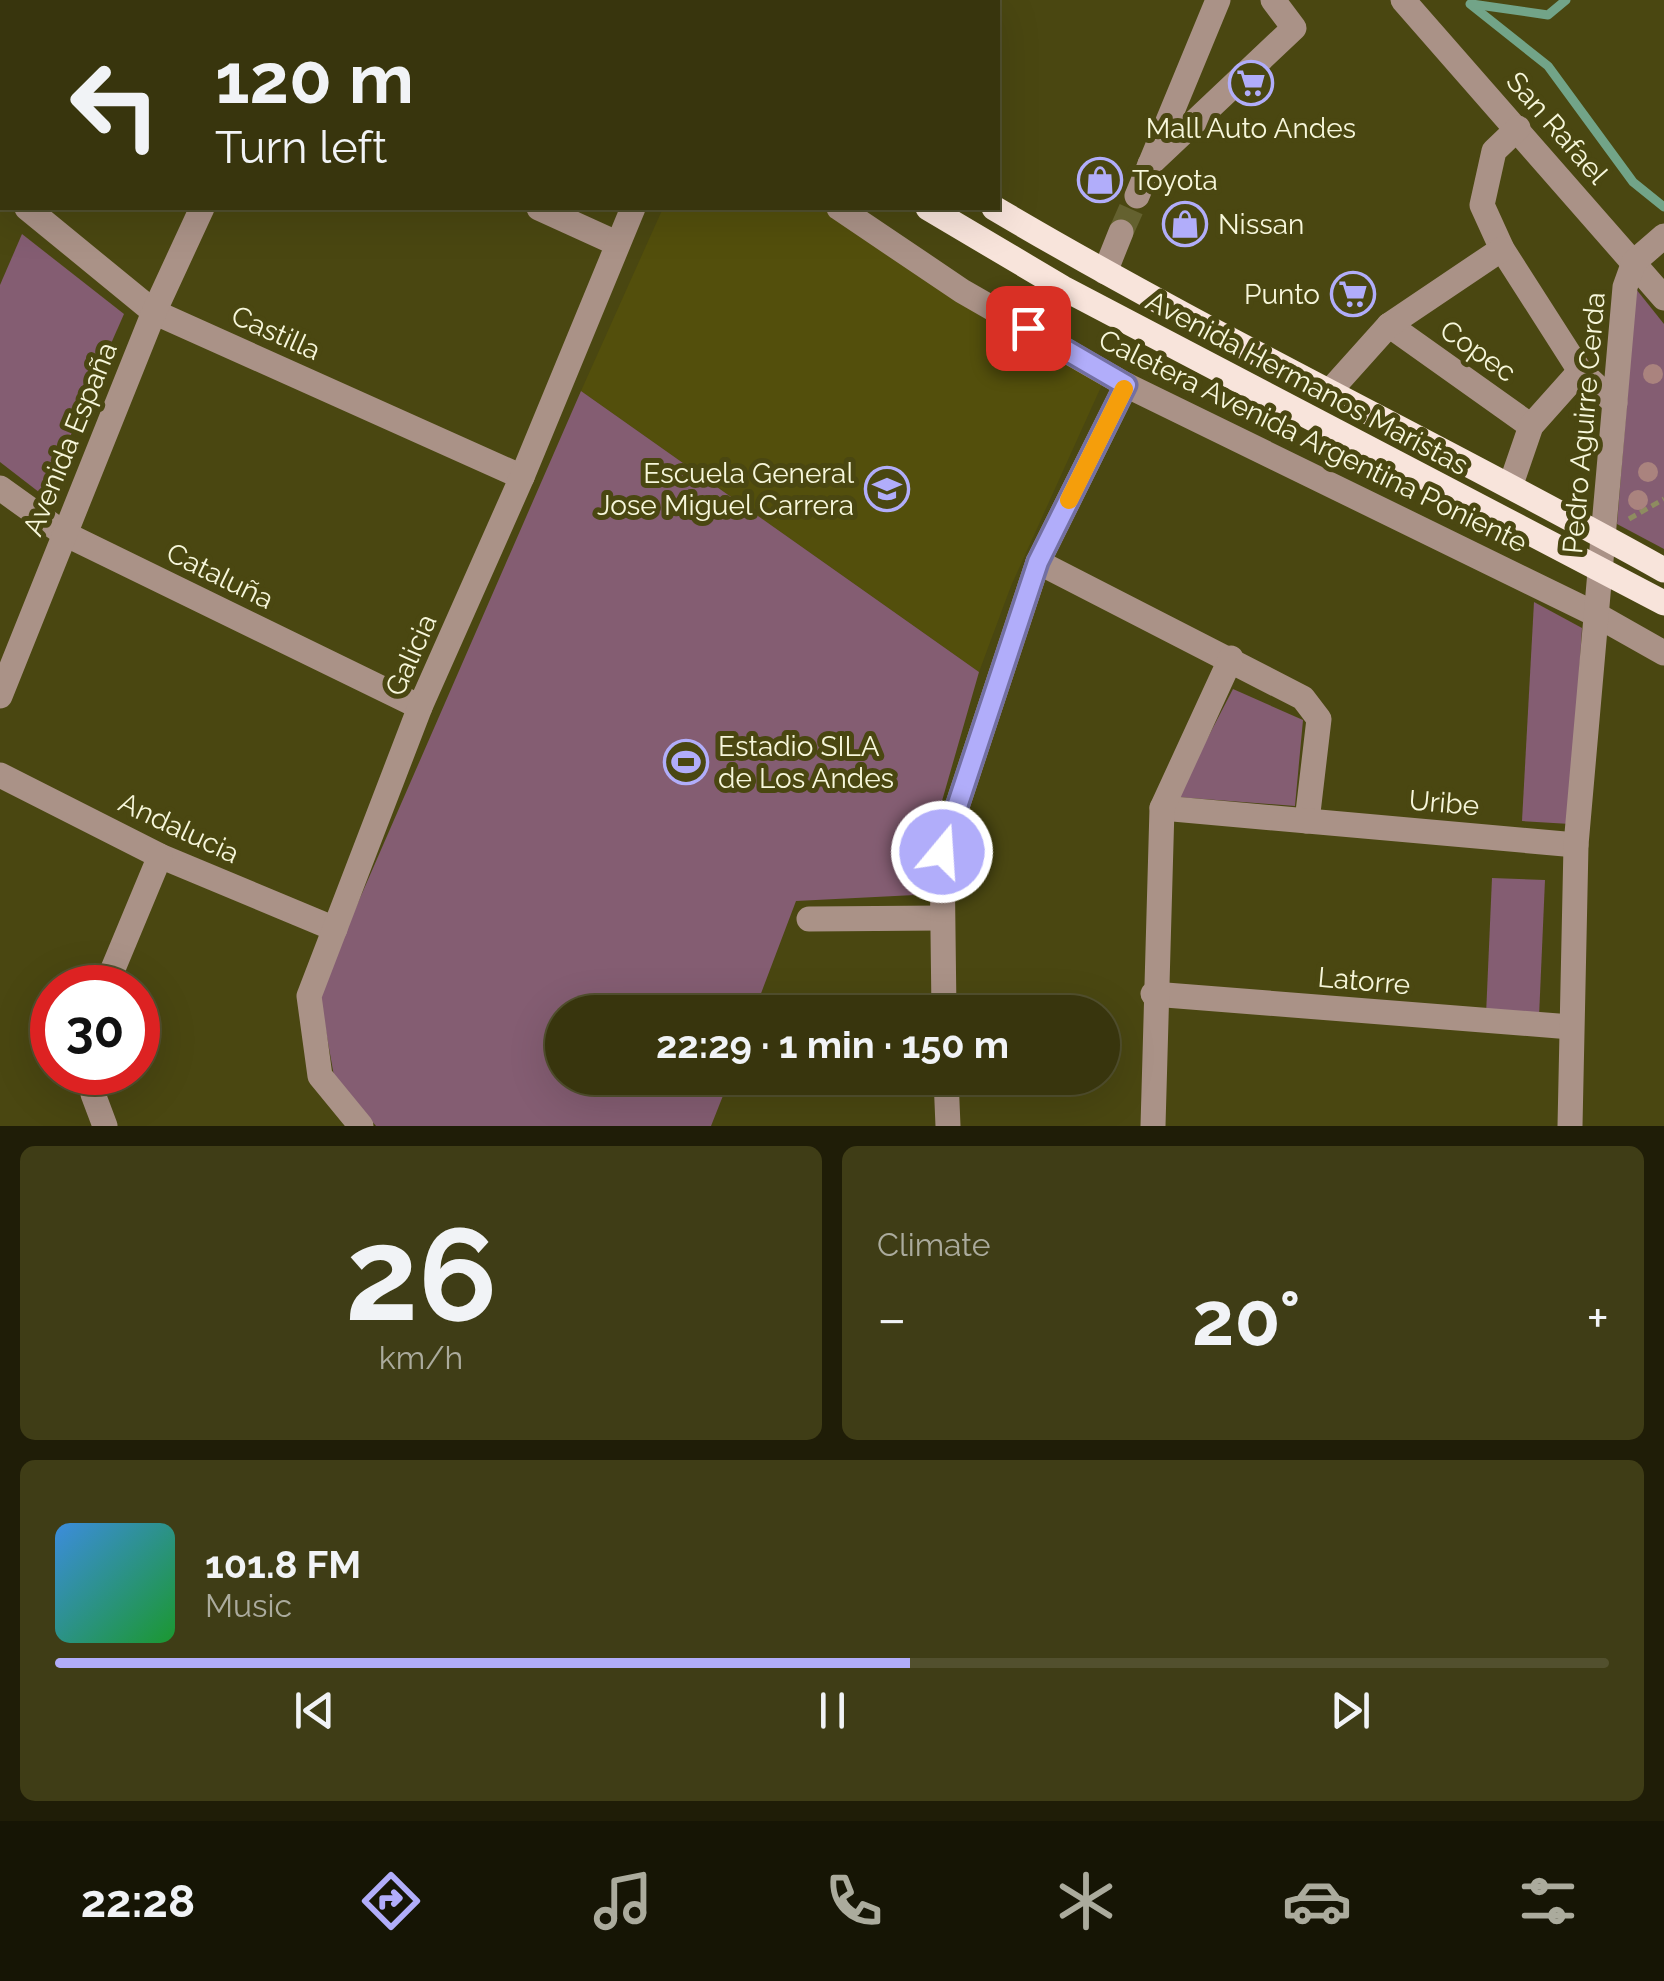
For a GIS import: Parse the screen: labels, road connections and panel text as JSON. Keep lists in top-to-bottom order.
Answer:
{
  "streets": {
    "main road": ["Avenida Hermanos Maristas"],
    "street": [
      "San Rafael",
      "Castilla",
      "Copec",
      "Pedro Aguirre Cerda",
      "Avenida España",
      "Caletera Avenida Argentina Poniente",
      "Cataluña",
      "Galicia",
      "Uribe",
      "Andalucia",
      "Latorre"
    ]
  },
  "crossings": [
    ["San Rafael", "Pedro Aguirre Cerda"],
    ["Castilla", "Avenida España"],
    ["Castilla", "Galicia"],
    ["Copec", "Avenida Hermanos Maristas"],
    ["Avenida Hermanos Maristas", "Pedro Aguirre Cerda"],
    ["Pedro Aguirre Cerda", "Caletera Avenida Argentina Poniente"],
    ["Pedro Aguirre Cerda", "Uribe"],
    ["Pedro Aguirre Cerda", "Latorre"],
    ["Avenida España", "Cataluña"],
    ["Cataluña", "Galicia"],
    ["Galicia", "Andalucia"]
  ],
  "places": {
    "supermarket": ["Mall Auto Andes", "Punto"],
    "shop": ["Toyota", "Nissan"],
    "school or university": ["Escuela General Jose Miguel Carrera"],
    "sports": ["Estadio SILA de Los Andes"]
  },
  "page": {
    "turn": ["120 m", "Turn left"],
    "limit": "30",
    "trip": "22:29 · 1 min · 150 m",
    "tile": [
      ["26", "km/h"],
      "Climate"
    ],
    "heat": ["−", "20°", "+"],
    "song": ["101.8 FM", "Music"],
    "tabs": "22:28"
  }
}
